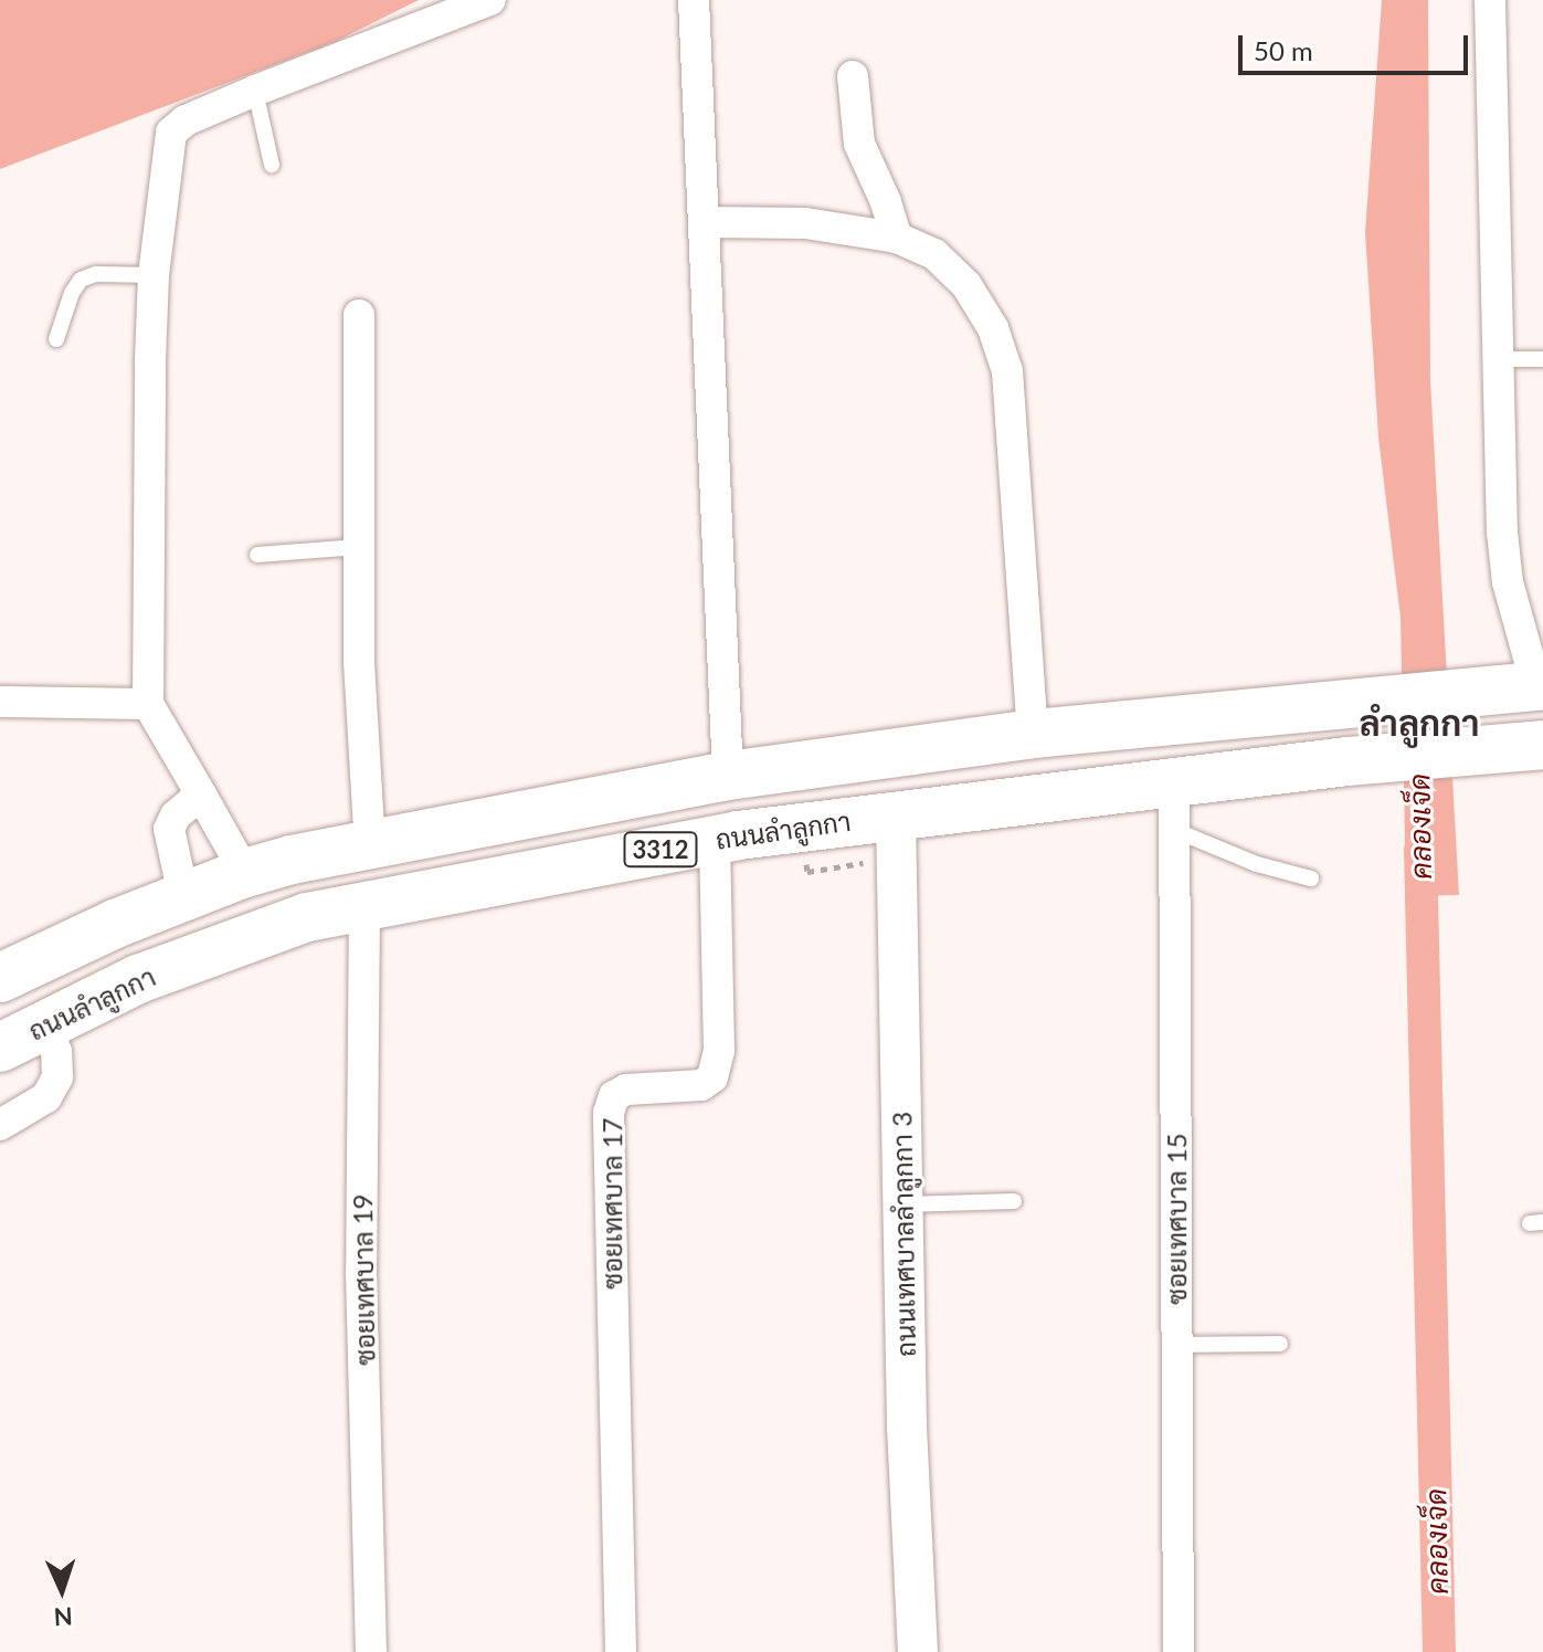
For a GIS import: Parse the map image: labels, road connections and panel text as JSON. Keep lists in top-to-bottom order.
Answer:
{
  "streets": {
    "main road": ["ถนนลำลูกกา", "3312"],
    "street": [
      "ซอยเทศบาล 17",
      "ซอยเทศบาล 15",
      "ถนนเทศบาลลำลูกกา 3",
      "ซอยเทศบาล 19"
    ]
  },
  "crossings": [
    ["ถนนลำลูกกา", "ซอยเทศบาล 17"],
    ["ถนนลำลูกกา", "ซอยเทศบาล 15"],
    ["ถนนลำลูกกา", "ถนนเทศบาลลำลูกกา 3"],
    ["ถนนลำลูกกา", "ซอยเทศบาล 19"]
  ],
  "districts": ["ลำลูกกา"],
  "water": ["คลองเจ็ด"],
  "scale_bar": "50 m",
  "north": "bottom"
}
